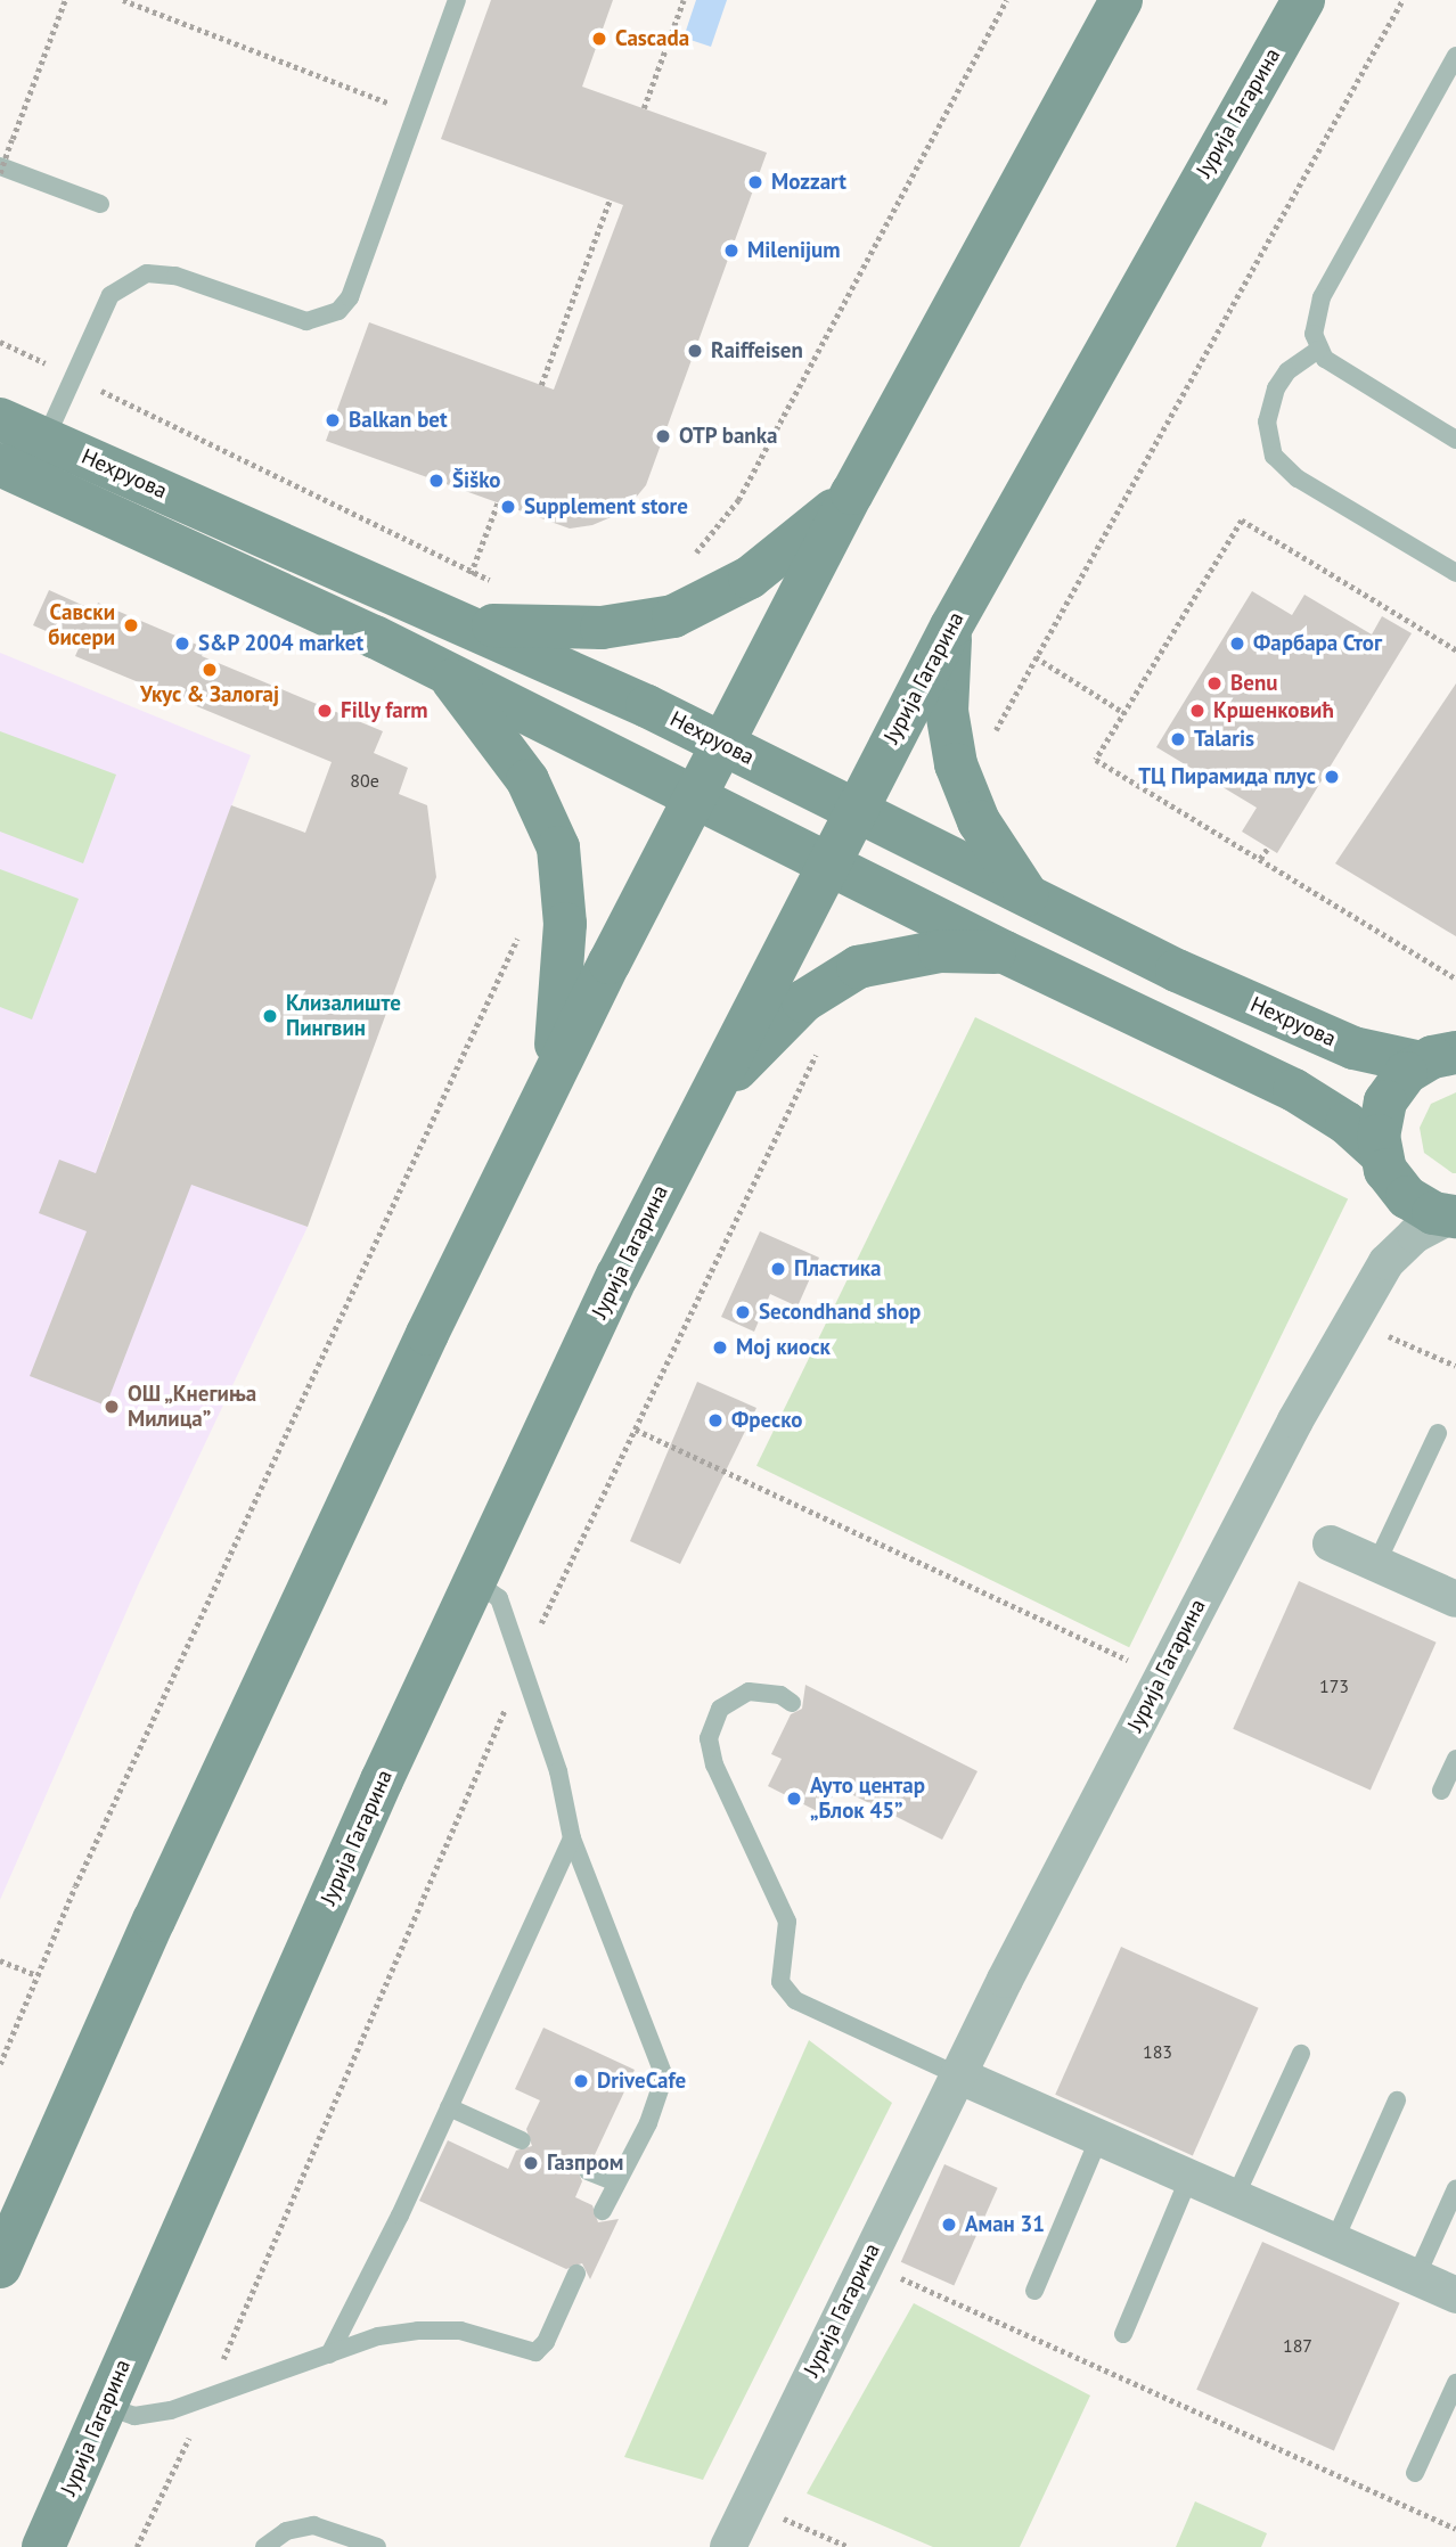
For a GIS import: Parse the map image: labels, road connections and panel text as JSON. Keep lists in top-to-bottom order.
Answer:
{
  "streets": {
    "main road": ["Јурија Гагарина", "Нехруова"]
  },
  "crossings": [
    ["Јурија Гагарина", "Нехруова"]
  ],
  "places": [
    "Cascada",
    "Mozzart",
    "Milenijum",
    "Raiffeisen",
    "Balkan bet",
    "OTP banka",
    "Šiško",
    "Supplement store",
    "Савски бисери",
    "S&P 2004 market",
    "Фарбара Стог",
    "Укус & Залогај",
    "Benu",
    "Filly farm",
    "Кршенковић",
    "Talaris",
    "ТЦ Пирамида плус",
    "Клизалиште Пингвин",
    "Пластика",
    "Secondhand shop",
    "Мој киоск",
    "ОШ „Кнегиња Милица”",
    "Фреско",
    "Ауто центар „Блок 45”",
    "DriveCafe",
    "Газпром",
    "Аман 31"
  ],
  "house_numbers": [
    "80e",
    "173",
    "183",
    "187"
  ]
}
